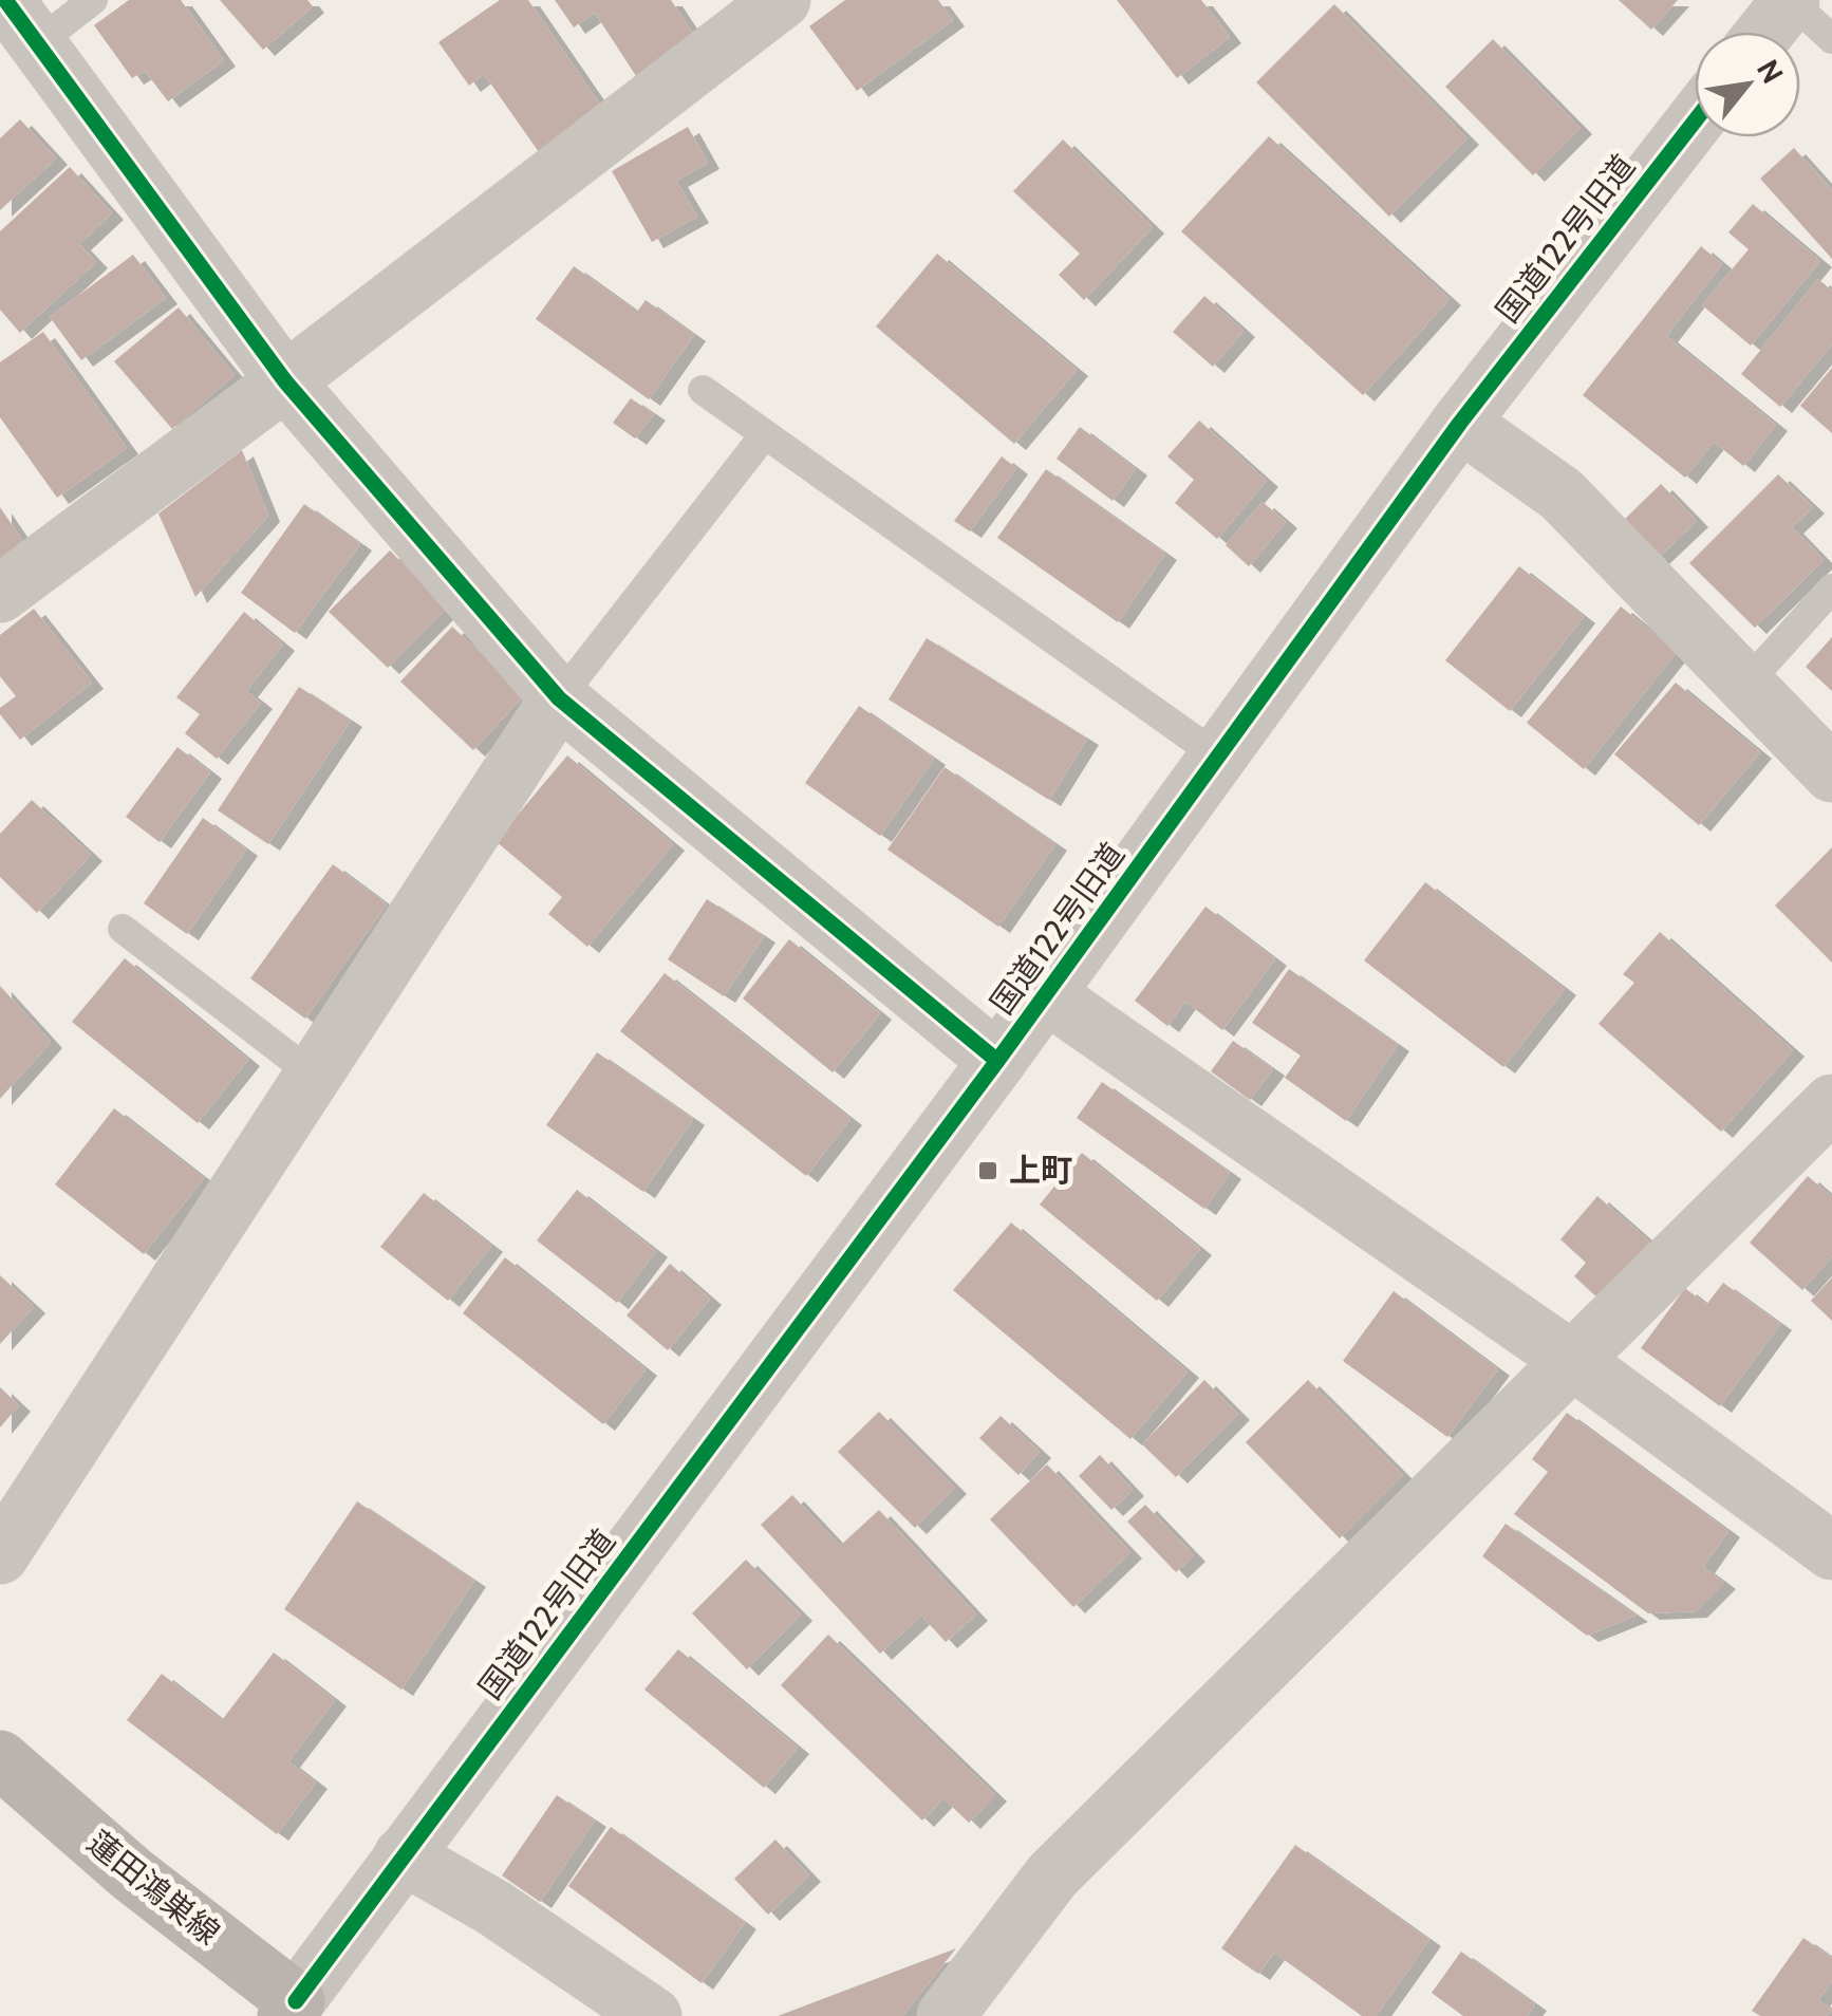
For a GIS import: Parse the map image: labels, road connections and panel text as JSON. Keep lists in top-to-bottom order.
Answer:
{
  "streets": {
    "main road": ["蓮田鴻巣線"],
    "street": ["国道122号旧道"]
  },
  "crossings": [
    ["国道122号旧道", "蓮田鴻巣線"]
  ],
  "places": {
    "transit": ["上町"]
  },
  "north": "top right"
}
